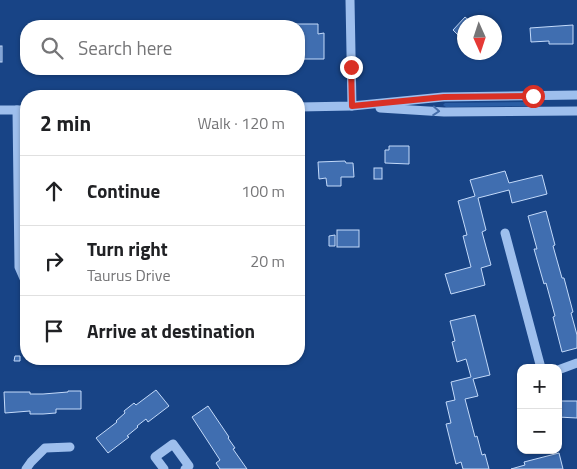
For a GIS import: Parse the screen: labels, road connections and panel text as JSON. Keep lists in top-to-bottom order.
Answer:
{
  "north": "bottom",
  "page": {
    "search": "Search here",
    "heading": ["2 min", "Walk · 120 m"],
    "list": [
      ["Continue", "100 m"],
      ["Turn right", "Taurus Drive", "20 m"],
      "Arrive at destination"
    ],
    "map_buttons": ["+", "−"]
  }
}
